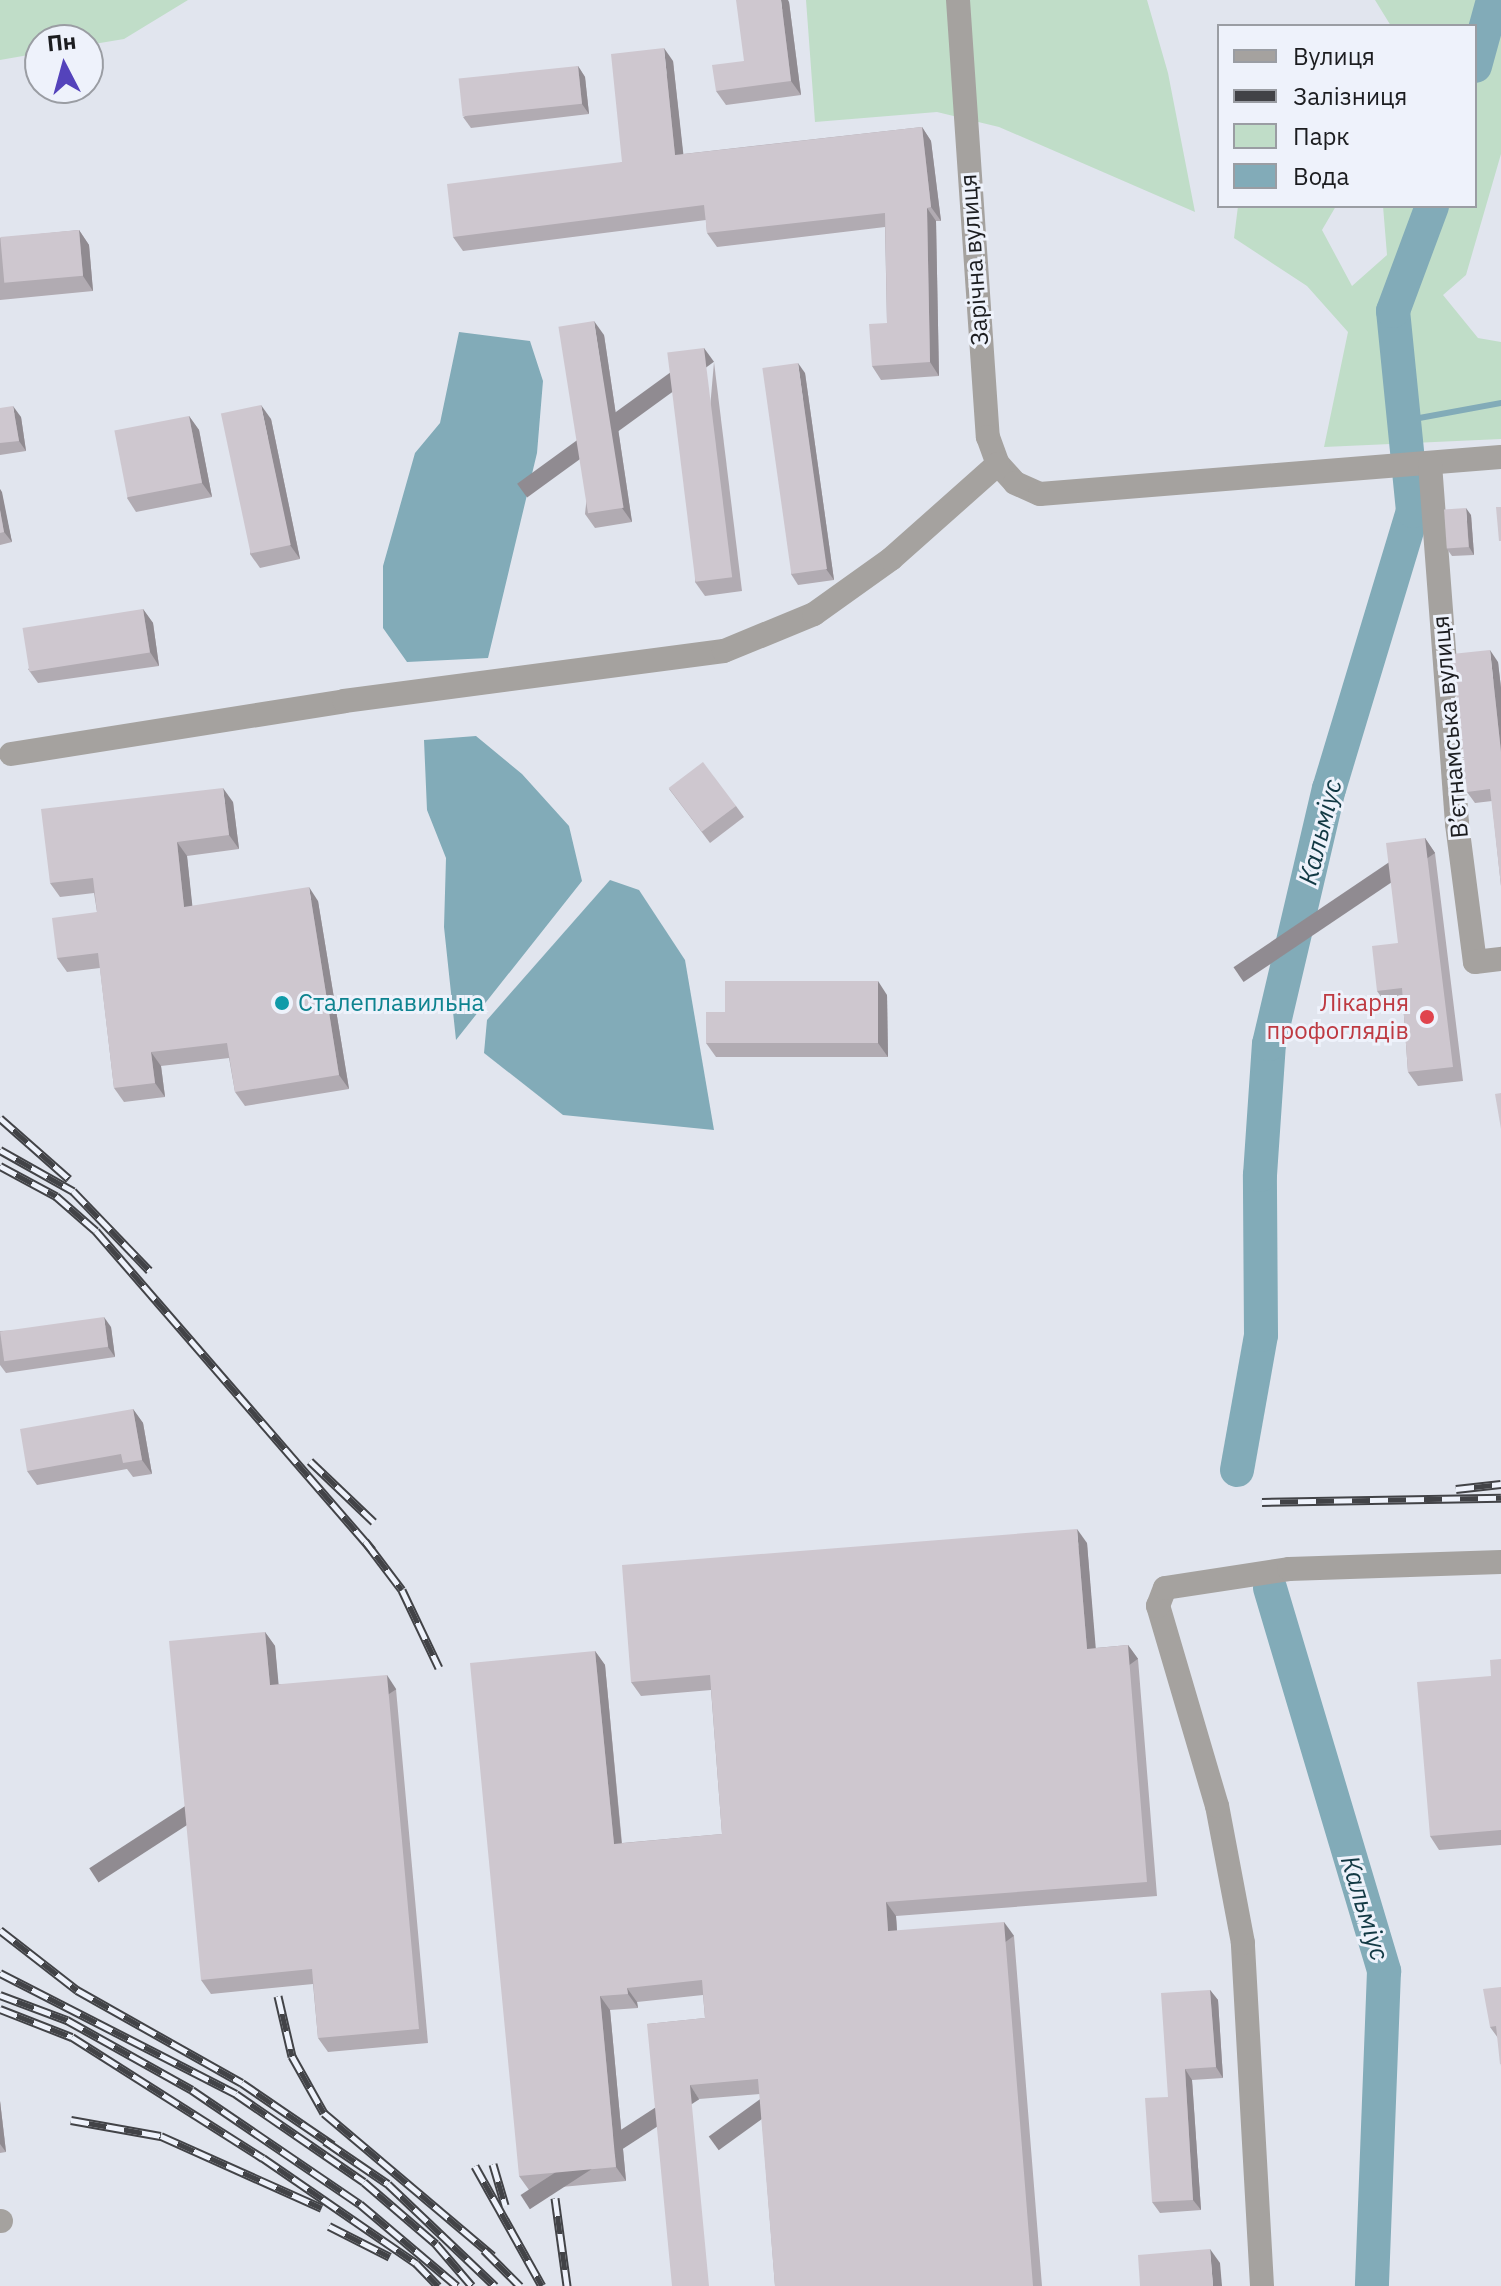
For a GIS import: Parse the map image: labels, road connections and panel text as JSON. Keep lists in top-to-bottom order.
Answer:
{
  "streets": {
    "street": ["Зарічна вулиця", "В’єтнамська вулиця"]
  },
  "water": ["Кальміус"],
  "places": ["Сталеплавильна", "Лікарня профоглядів"],
  "legend": [
    "Вулиця",
    "Залізниця",
    "Парк",
    "Вода"
  ],
  "north": "top"
}
